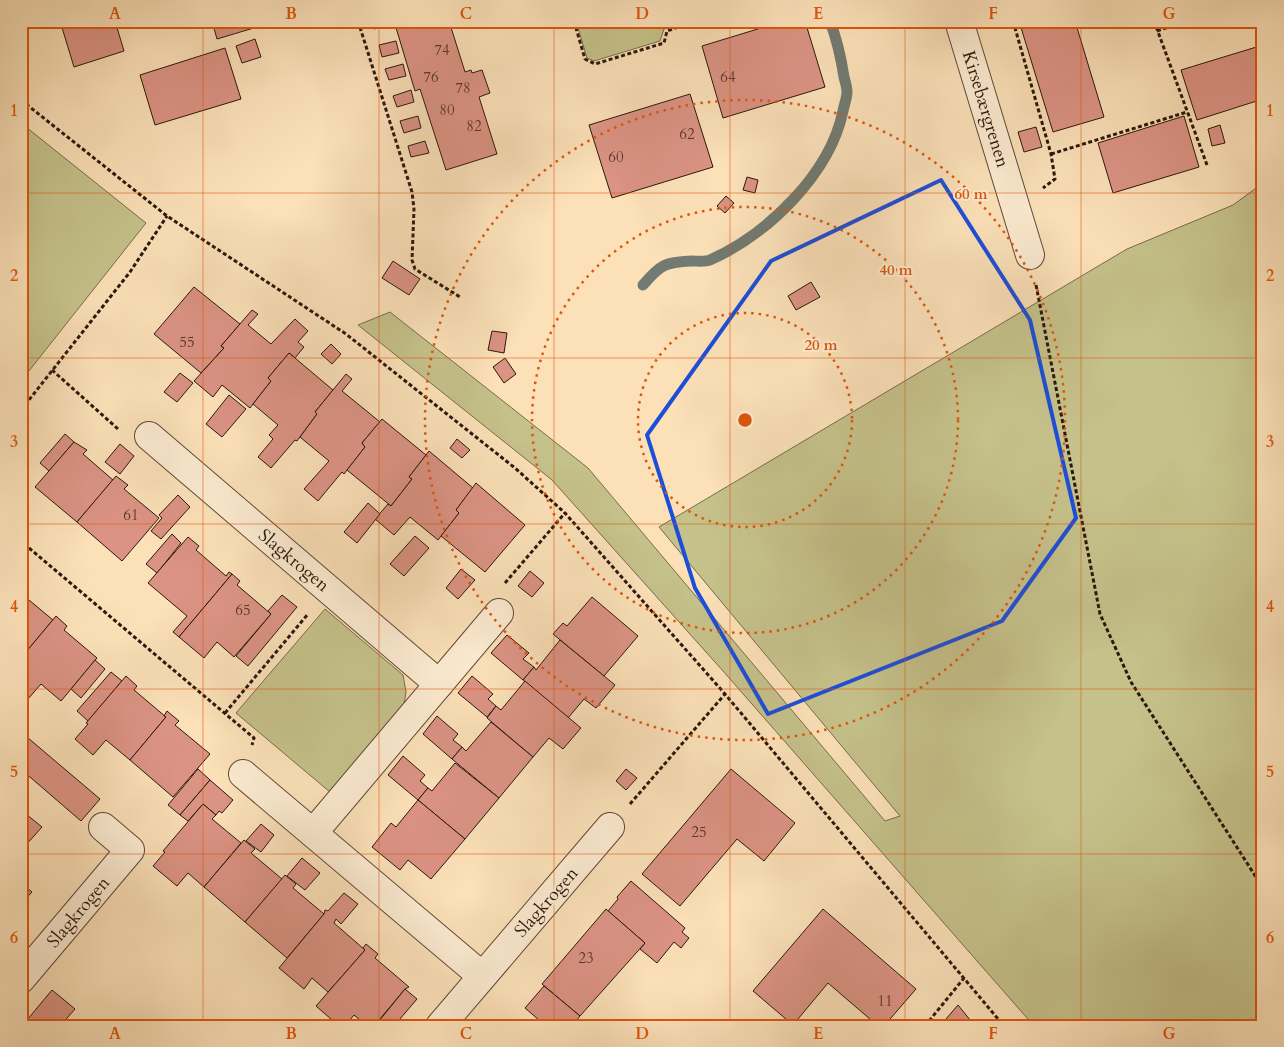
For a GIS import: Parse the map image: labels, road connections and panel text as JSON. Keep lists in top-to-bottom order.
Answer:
{
  "streets": {
    "street": ["Kirsebærgrenen", "Slagkrogen"]
  },
  "house_numbers": [
    "74",
    "76",
    "64",
    "78",
    "80",
    "82",
    "62",
    "60",
    "55",
    "61",
    "65",
    "25",
    "23",
    "11"
  ],
  "grid": {
    "columns": [
      "A",
      "B",
      "C",
      "D",
      "E",
      "F",
      "G"
    ],
    "rows": [
      "1",
      "2",
      "3",
      "4",
      "5",
      "6"
    ]
  },
  "rings": ["60 m", "40 m", "20 m"]
}
